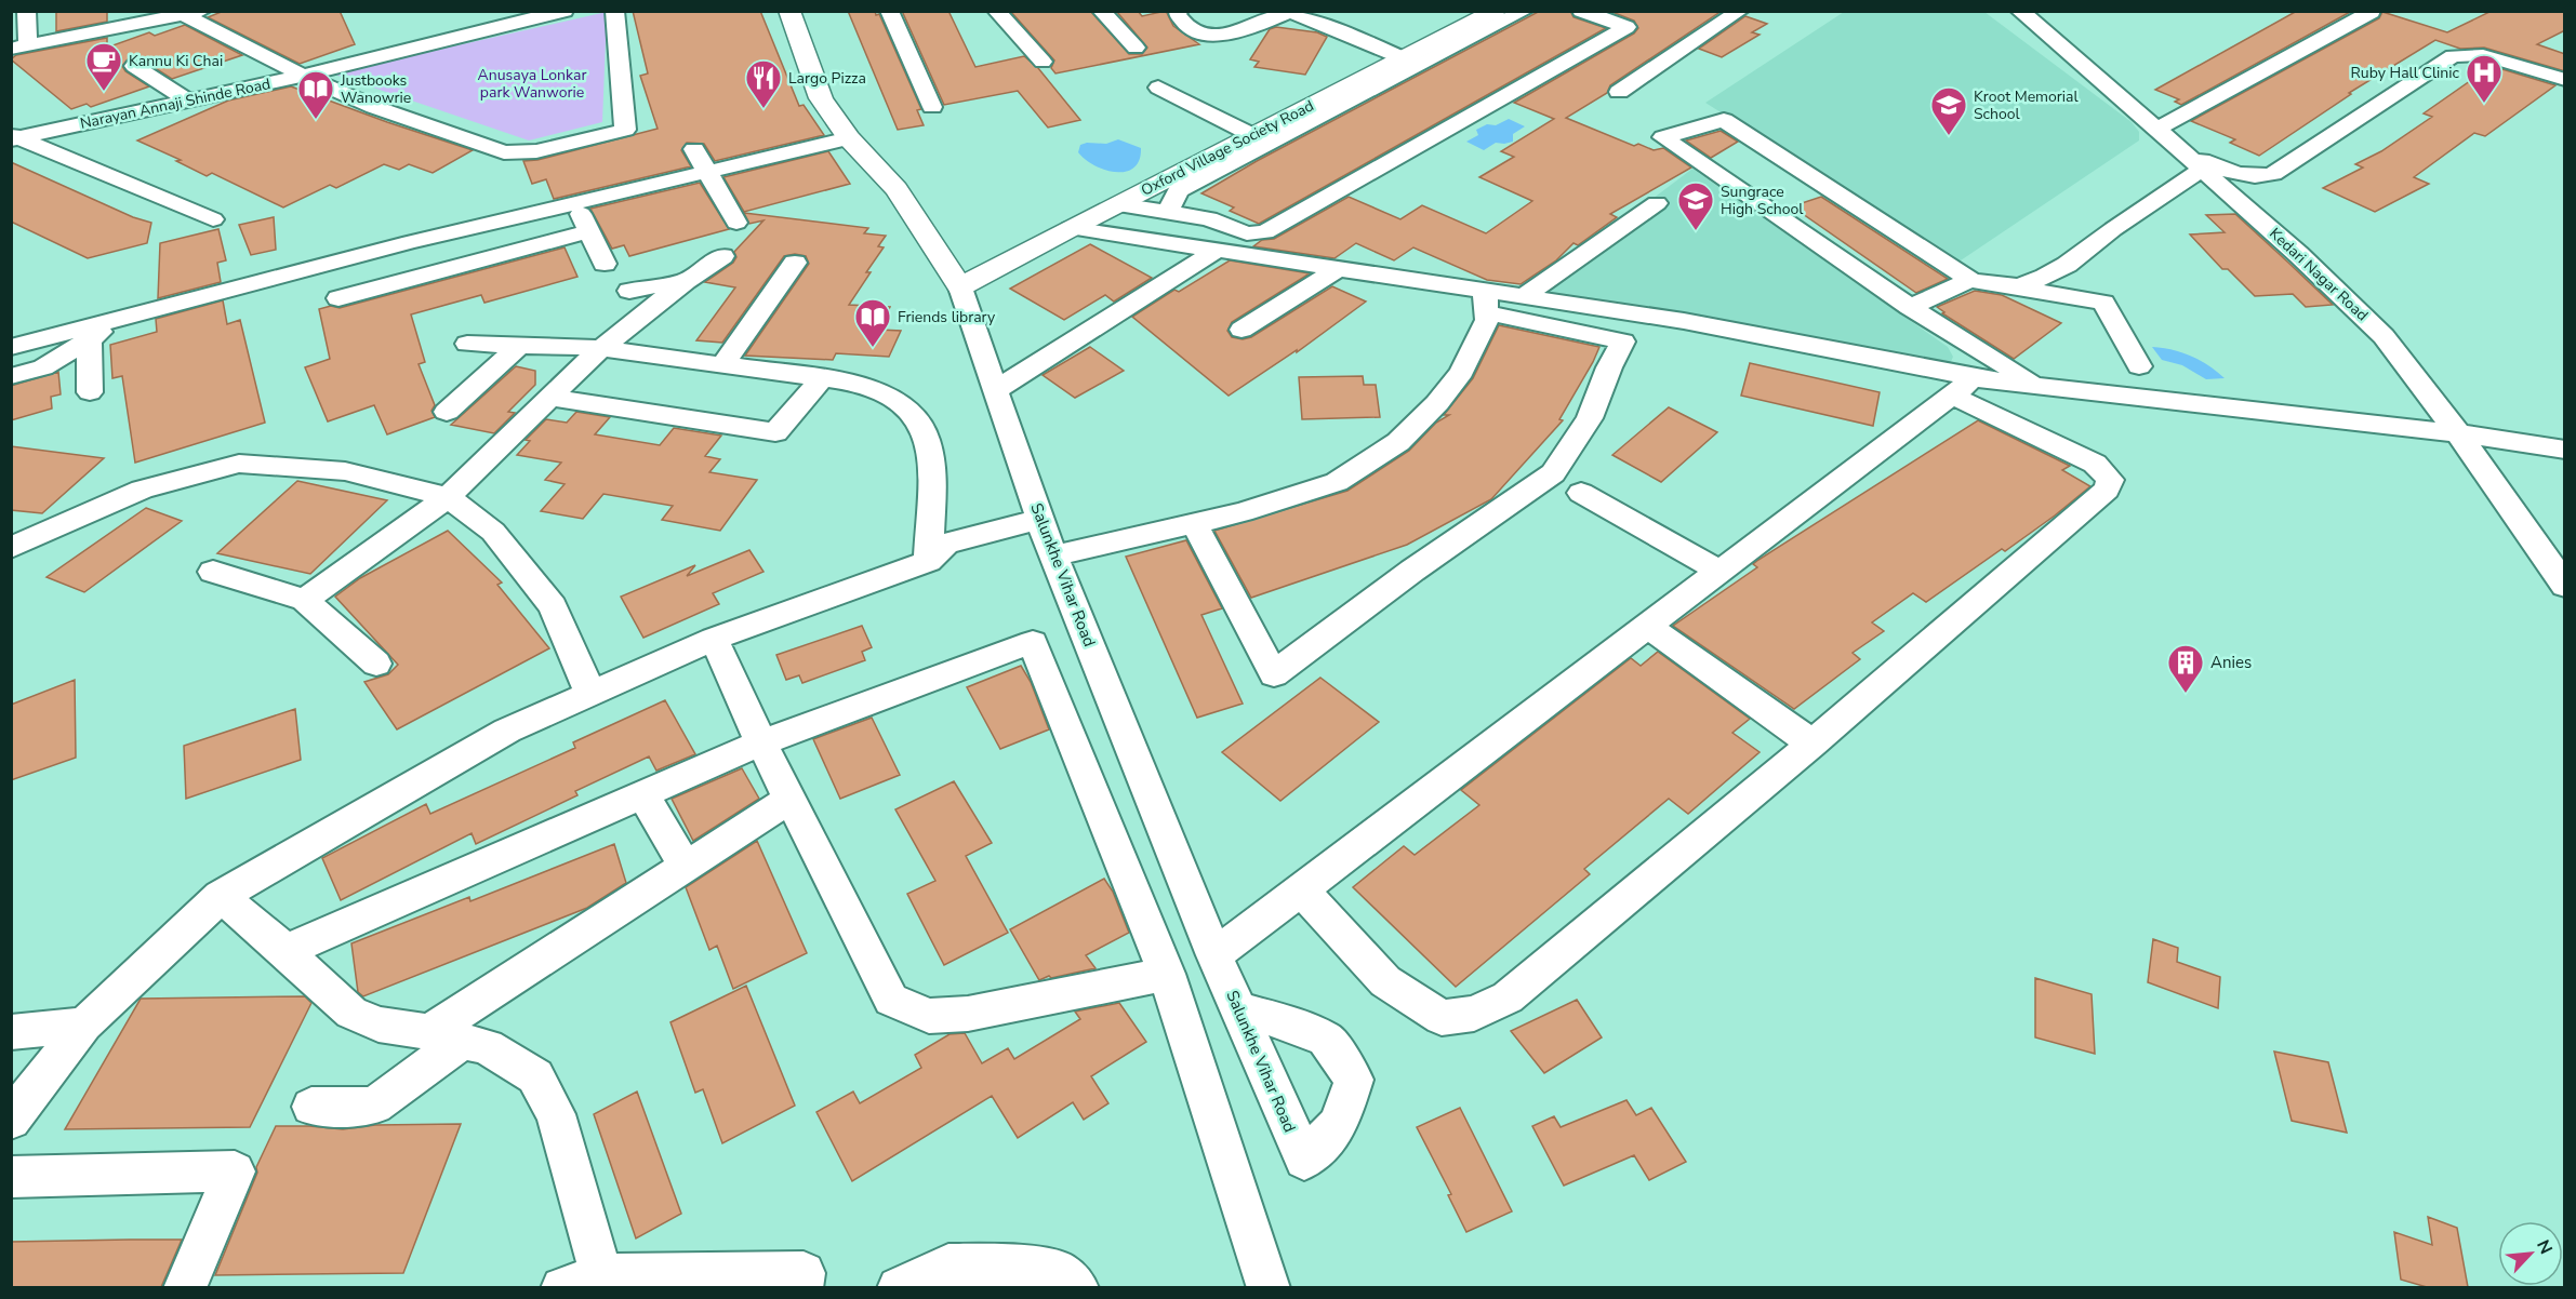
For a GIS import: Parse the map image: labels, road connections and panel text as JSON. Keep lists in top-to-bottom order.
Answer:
{
  "streets": {
    "street": [
      "Narayan Annaji Shinde Road",
      "Oxford Village Society Road",
      "Kedari Nagar Road",
      "Salunkhe Vihar Road"
    ]
  },
  "crossings": [
    ["Oxford Village Society Road", "Salunkhe Vihar Road"]
  ],
  "parks": ["Anusaya Lonkar park Wanworie"],
  "places": {
    "cafe": ["Kannu Ki Chai"],
    "hospital": ["Ruby Hall Clinic"],
    "restaurant": ["Largo Pizza"],
    "library": ["Justbooks Wanowrie", "Friends library"],
    "school or university": ["Kroot Memorial School", "Sungrace High School"],
    "building": ["Anies"]
  },
  "north": "top right"
}
